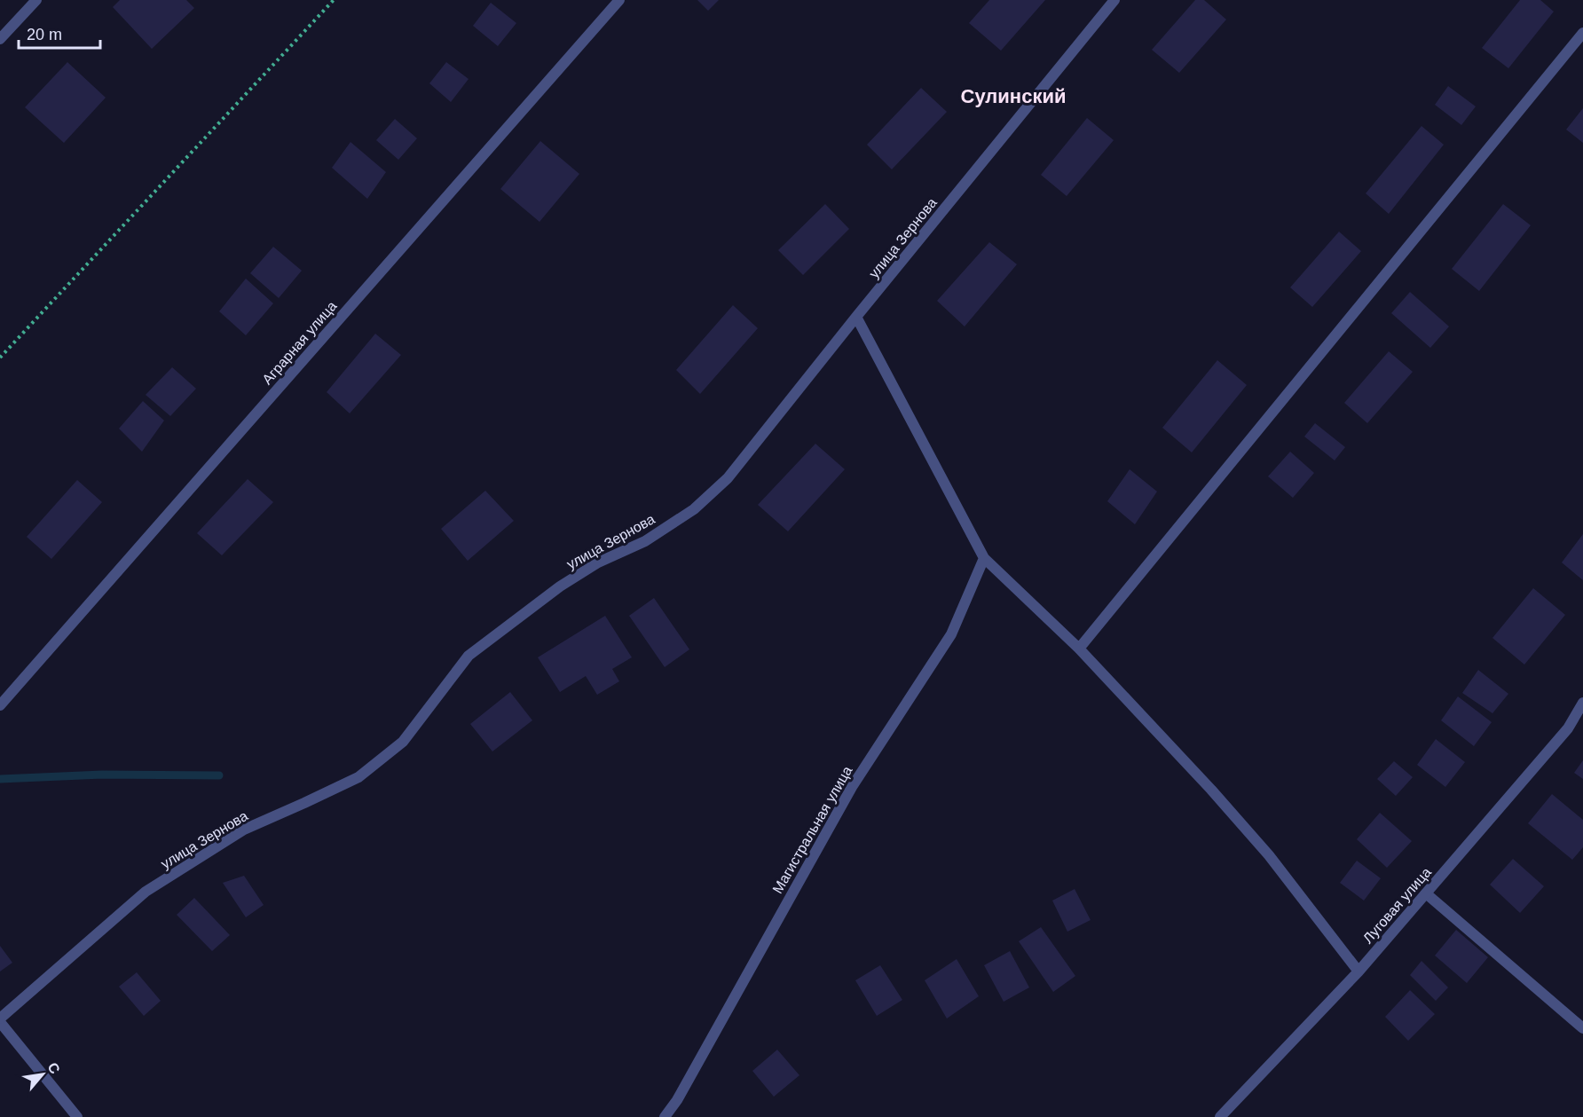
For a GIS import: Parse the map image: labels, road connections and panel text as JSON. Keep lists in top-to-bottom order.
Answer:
{
  "streets": {
    "street": [
      "улица Зернова",
      "Аграрная улица",
      "Магистральная улица",
      "Луговая улица"
    ]
  },
  "districts": ["Сулинский"],
  "scale_bar": "20 m",
  "north": "top right"
}
